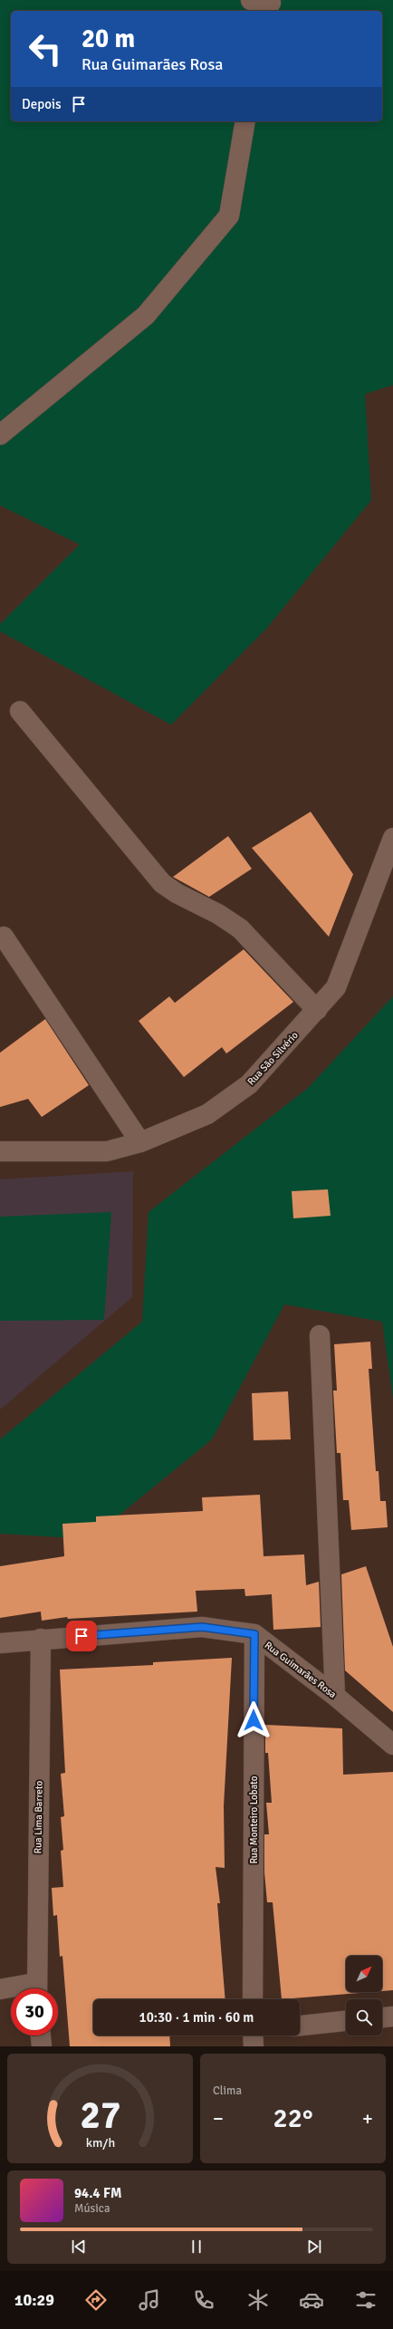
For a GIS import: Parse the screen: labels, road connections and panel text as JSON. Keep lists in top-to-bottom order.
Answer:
{
  "streets": {
    "street": [
      "Rua São Silvério",
      "Rua Guimarães Rosa",
      "Rua Lima Barreto",
      "Rua Monteiro Lobato"
    ]
  },
  "crossings": [
    ["Rua Guimarães Rosa", "Rua Lima Barreto"],
    ["Rua Guimarães Rosa", "Rua Monteiro Lobato"]
  ],
  "north": "top right",
  "page": {
    "turn": ["20 m", "Rua Guimarães Rosa"],
    "then": "Depois",
    "limit": "30",
    "trip": "10:30 · 1 min · 60 m",
    "tile": "Clima",
    "heat": ["−", "22°", "+"],
    "song": ["94.4 FM", "Música"],
    "tabs": "10:29",
    "gauge": ["27", "km/h"]
  }
}
